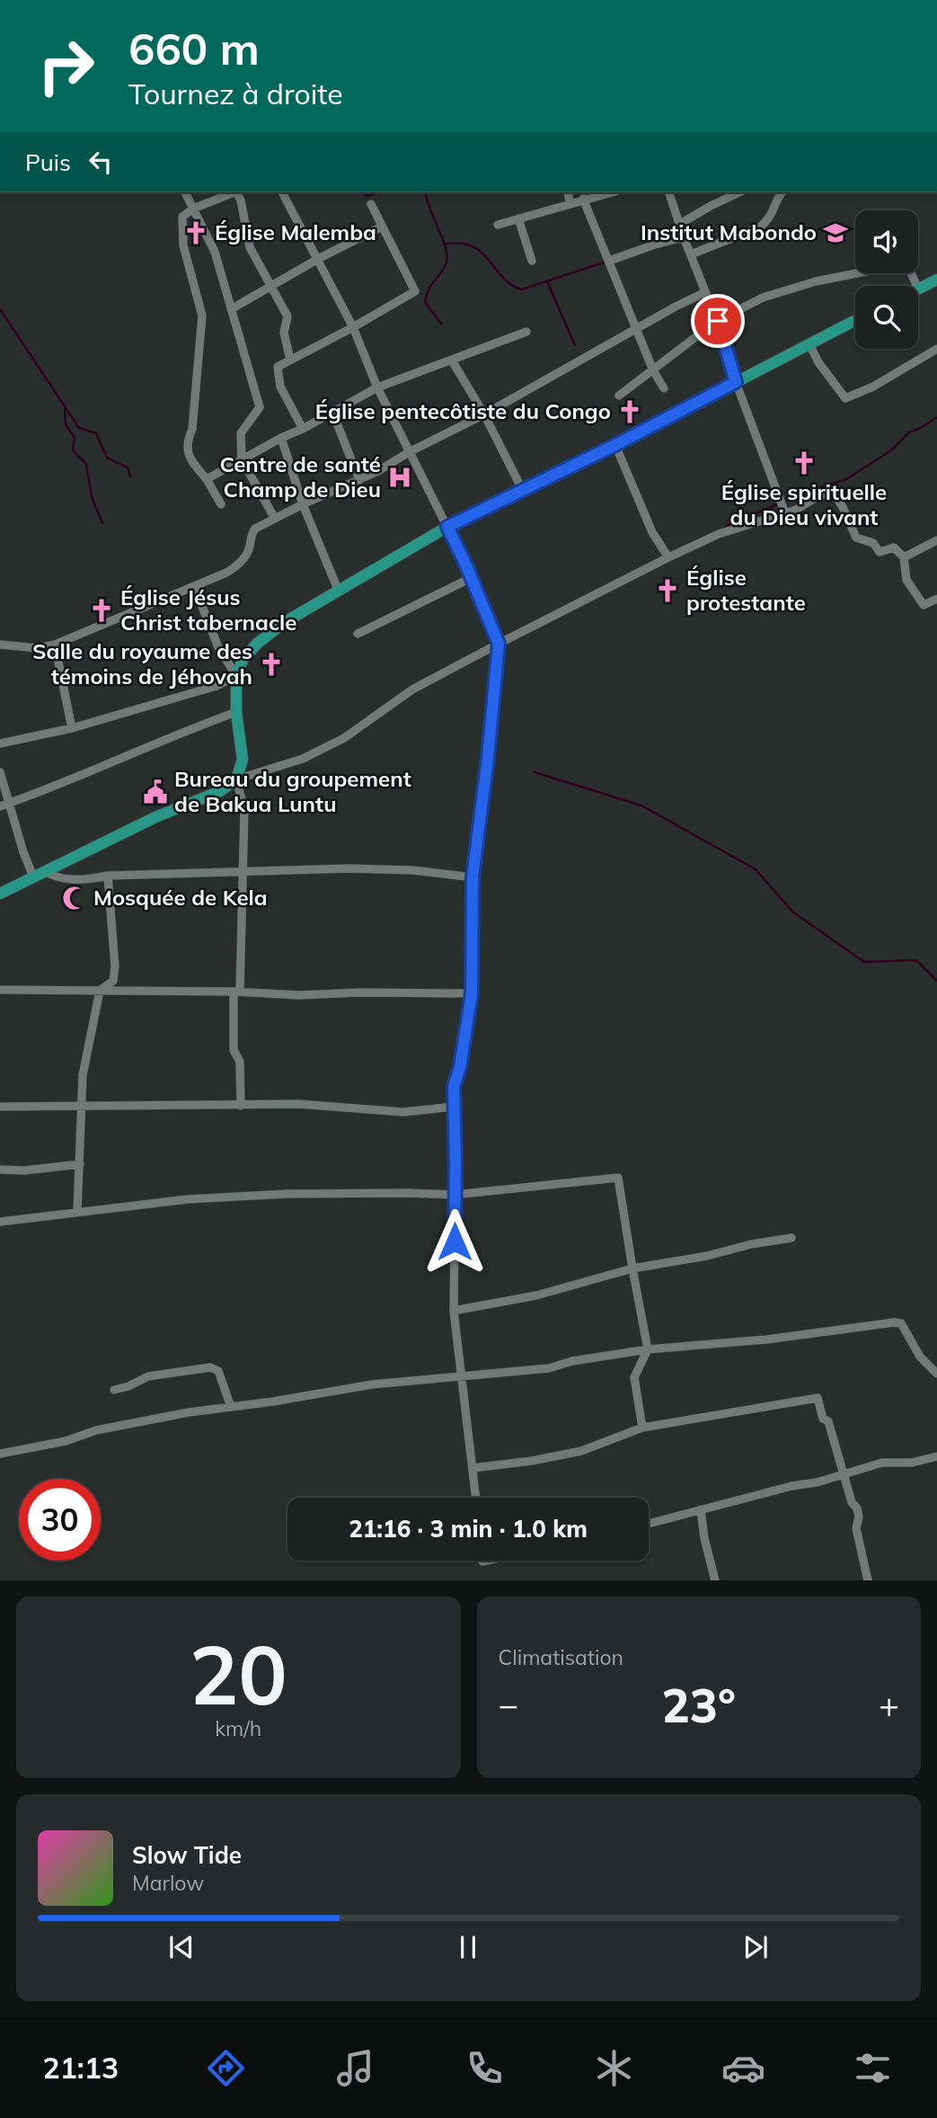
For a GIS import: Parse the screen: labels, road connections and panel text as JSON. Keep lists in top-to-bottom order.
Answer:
{
  "places": {
    "church": [
      "Église Malemba",
      "Église pentecôtiste du Congo",
      "Église spirituelle du Dieu vivant",
      "Église protestante",
      "Église Jésus Christ tabernacle",
      "Salle du royaume des témoins de Jéhovah"
    ],
    "school or university": ["Institut Mabondo"],
    "hospital": ["Centre de santé Champ de Dieu"],
    "public building": ["Bureau du groupement de Bakua Luntu"],
    "mosque": ["Mosquée de Kela"]
  },
  "page": {
    "turn": ["660 m", "Tournez à droite"],
    "then": "Puis",
    "limit": "30",
    "trip": "21:16 · 3 min · 1.0 km",
    "tile": [
      ["20", "km/h"],
      "Climatisation"
    ],
    "heat": ["−", "23°", "+"],
    "song": ["Slow Tide", "Marlow"],
    "tabs": "21:13"
  }
}
